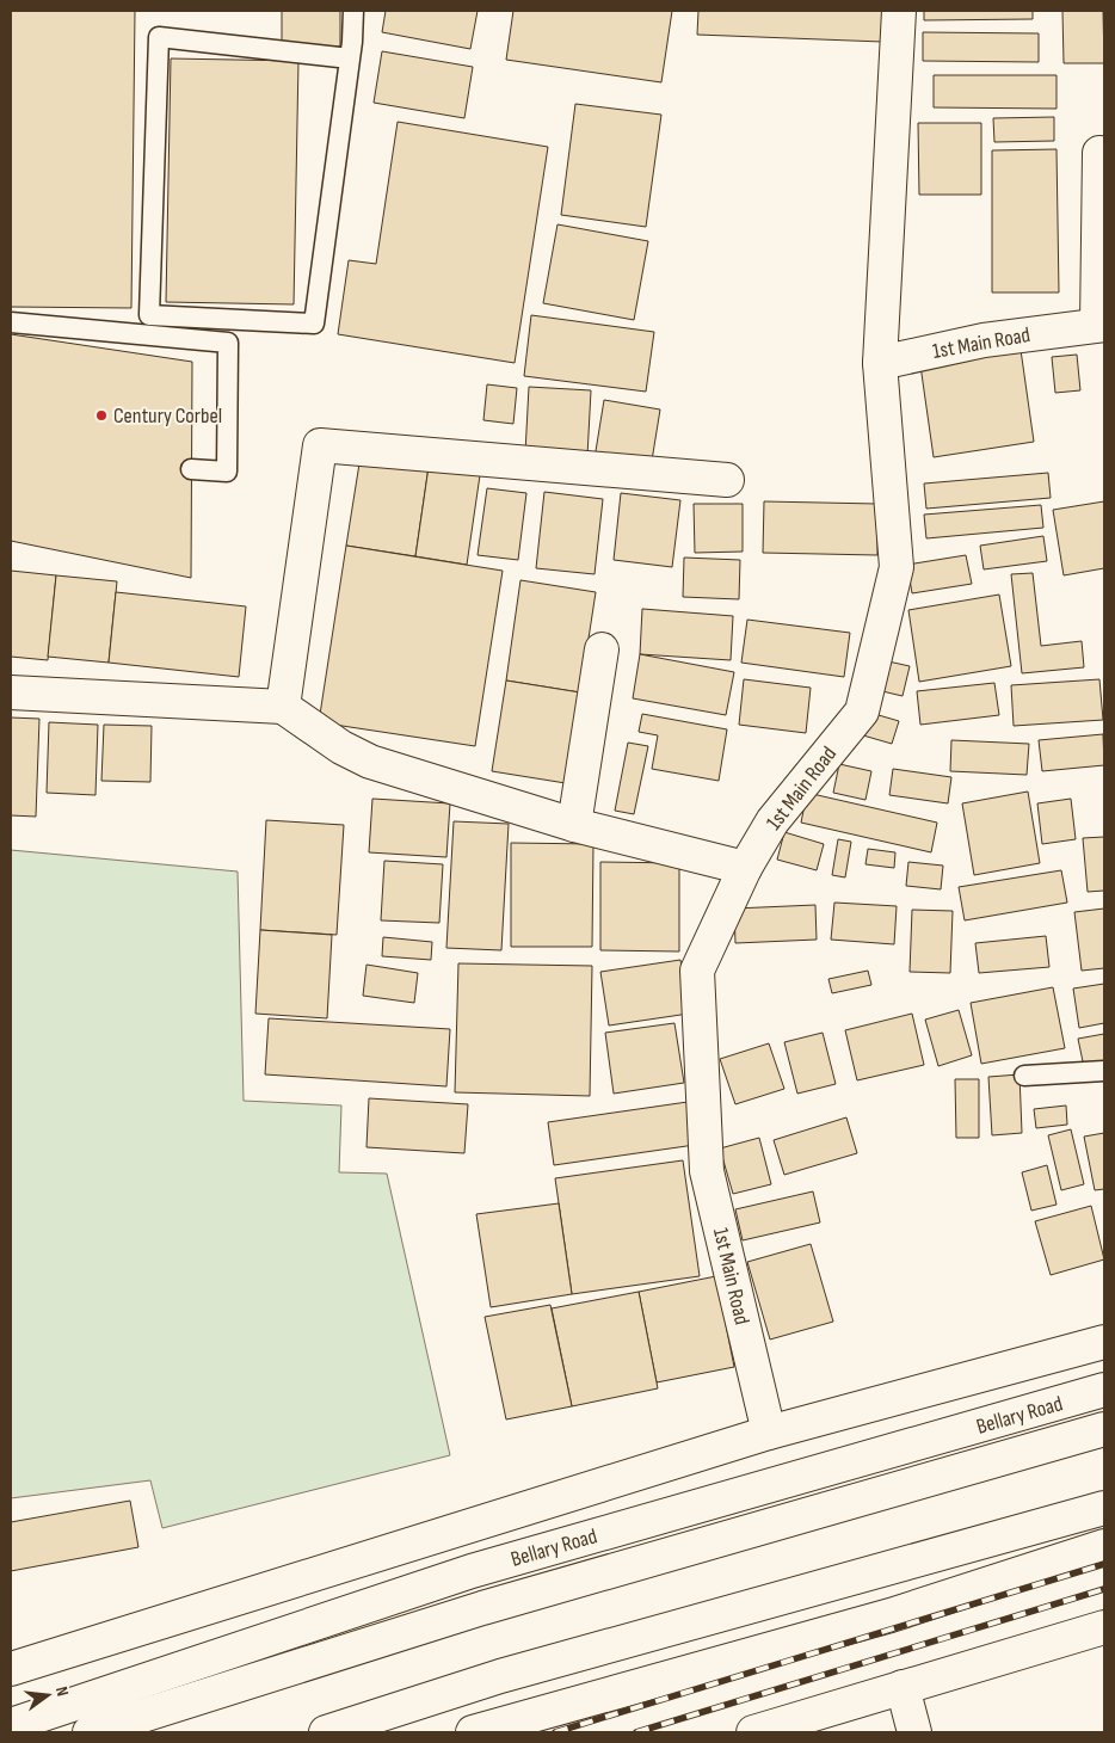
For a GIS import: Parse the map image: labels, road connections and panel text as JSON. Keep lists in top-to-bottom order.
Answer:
{
  "streets": {
    "main road": ["1st Main Road", "Bellary Road"]
  },
  "places": ["Century Corbel"],
  "north": "right"
}
